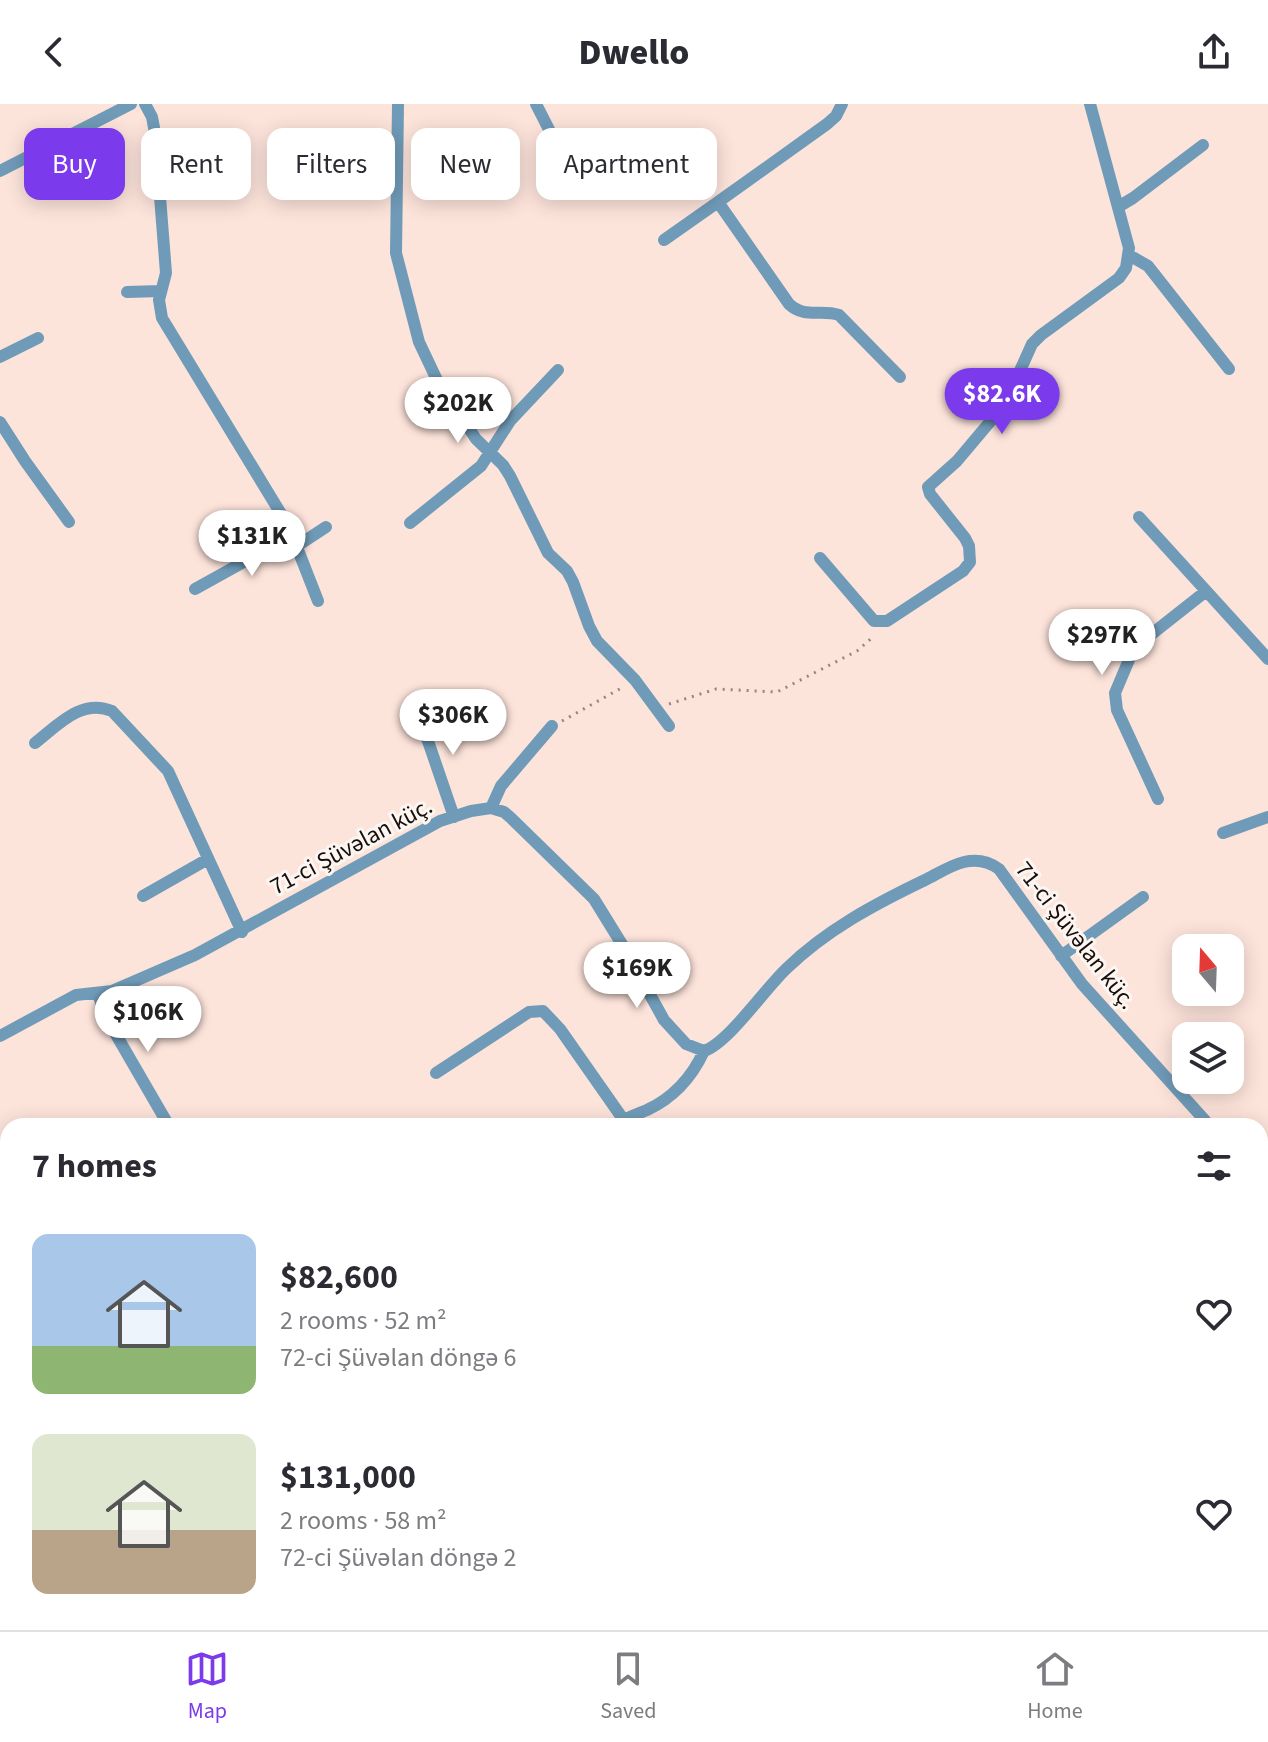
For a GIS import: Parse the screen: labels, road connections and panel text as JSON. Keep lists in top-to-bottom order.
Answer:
{
  "streets": {
    "street": ["71-ci Şüvəlan küç."]
  },
  "north": "top",
  "page": {
    "header": "Dwello",
    "chip": [
      "Buy",
      "Rent",
      "Filters",
      "New",
      "Apartment"
    ],
    "price": [
      "$82.6K",
      "$202K",
      "$131K",
      "$297K",
      "$306K",
      "$169K",
      "$106K"
    ],
    "heading": "7 homes",
    "list": [
      {
        "name": "$82,600",
        "note": "2 rooms · 52 m² · 72-ci Şüvəlan döngə 6"
      },
      {
        "name": "$131,000",
        "note": "2 rooms · 58 m² · 72-ci Şüvəlan döngə 2"
      }
    ],
    "tabs": ["Map", "Saved", "Home"]
  }
}
